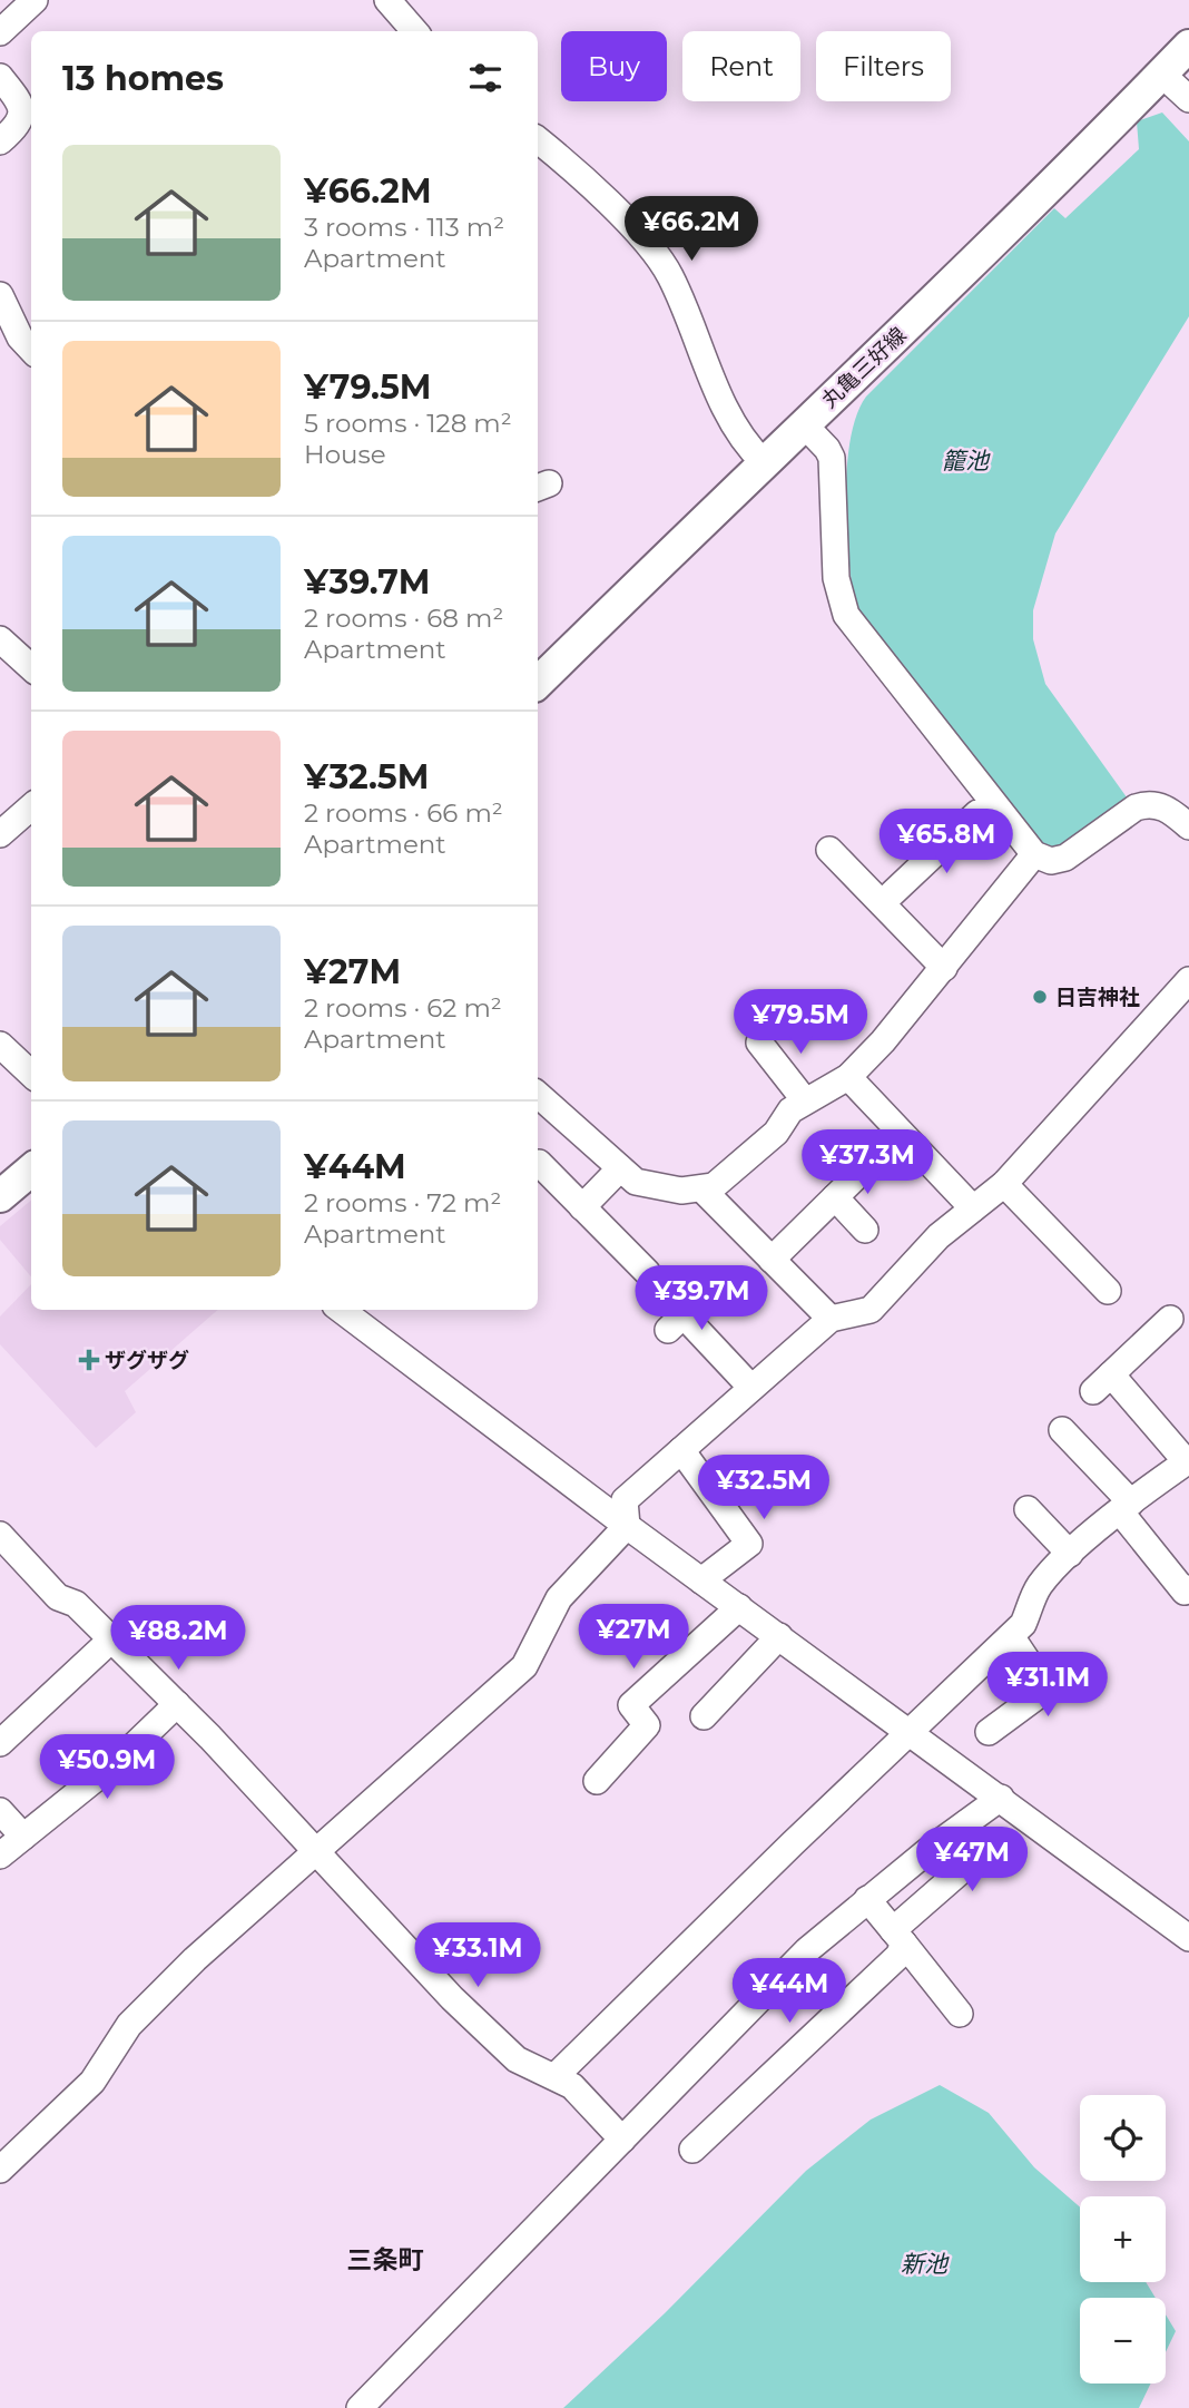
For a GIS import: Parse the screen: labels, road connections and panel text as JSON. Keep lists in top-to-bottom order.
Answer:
{
  "streets": {
    "main road": ["丸亀三好線"]
  },
  "districts": ["三条町"],
  "water": ["籠池", "新池"],
  "places": {
    "other": ["日吉神社"],
    "health": ["ザグザグ"]
  },
  "page": {
    "chip": ["Buy", "Rent", "Filters"],
    "heading": "13 homes",
    "list": [
      {
        "name": "¥66.2M",
        "note": "3 rooms · 113 m² · Apartment"
      },
      {
        "name": "¥79.5M",
        "note": "5 rooms · 128 m² · House"
      },
      {
        "name": "¥39.7M",
        "note": "2 rooms · 68 m² · Apartment"
      },
      {
        "name": "¥32.5M",
        "note": "2 rooms · 66 m² · Apartment"
      },
      {
        "name": "¥27M",
        "note": "2 rooms · 62 m² · Apartment"
      },
      {
        "name": "¥44M",
        "note": "2 rooms · 72 m² · Apartment"
      }
    ],
    "price": [
      "¥66.2M",
      "¥65.8M",
      "¥79.5M",
      "¥37.3M",
      "¥39.7M",
      "¥32.5M",
      "¥27M",
      "¥88.2M",
      "¥31.1M",
      "¥50.9M",
      "¥47M",
      "¥33.1M",
      "¥44M"
    ],
    "map_buttons": ["+", "−"]
  }
}
